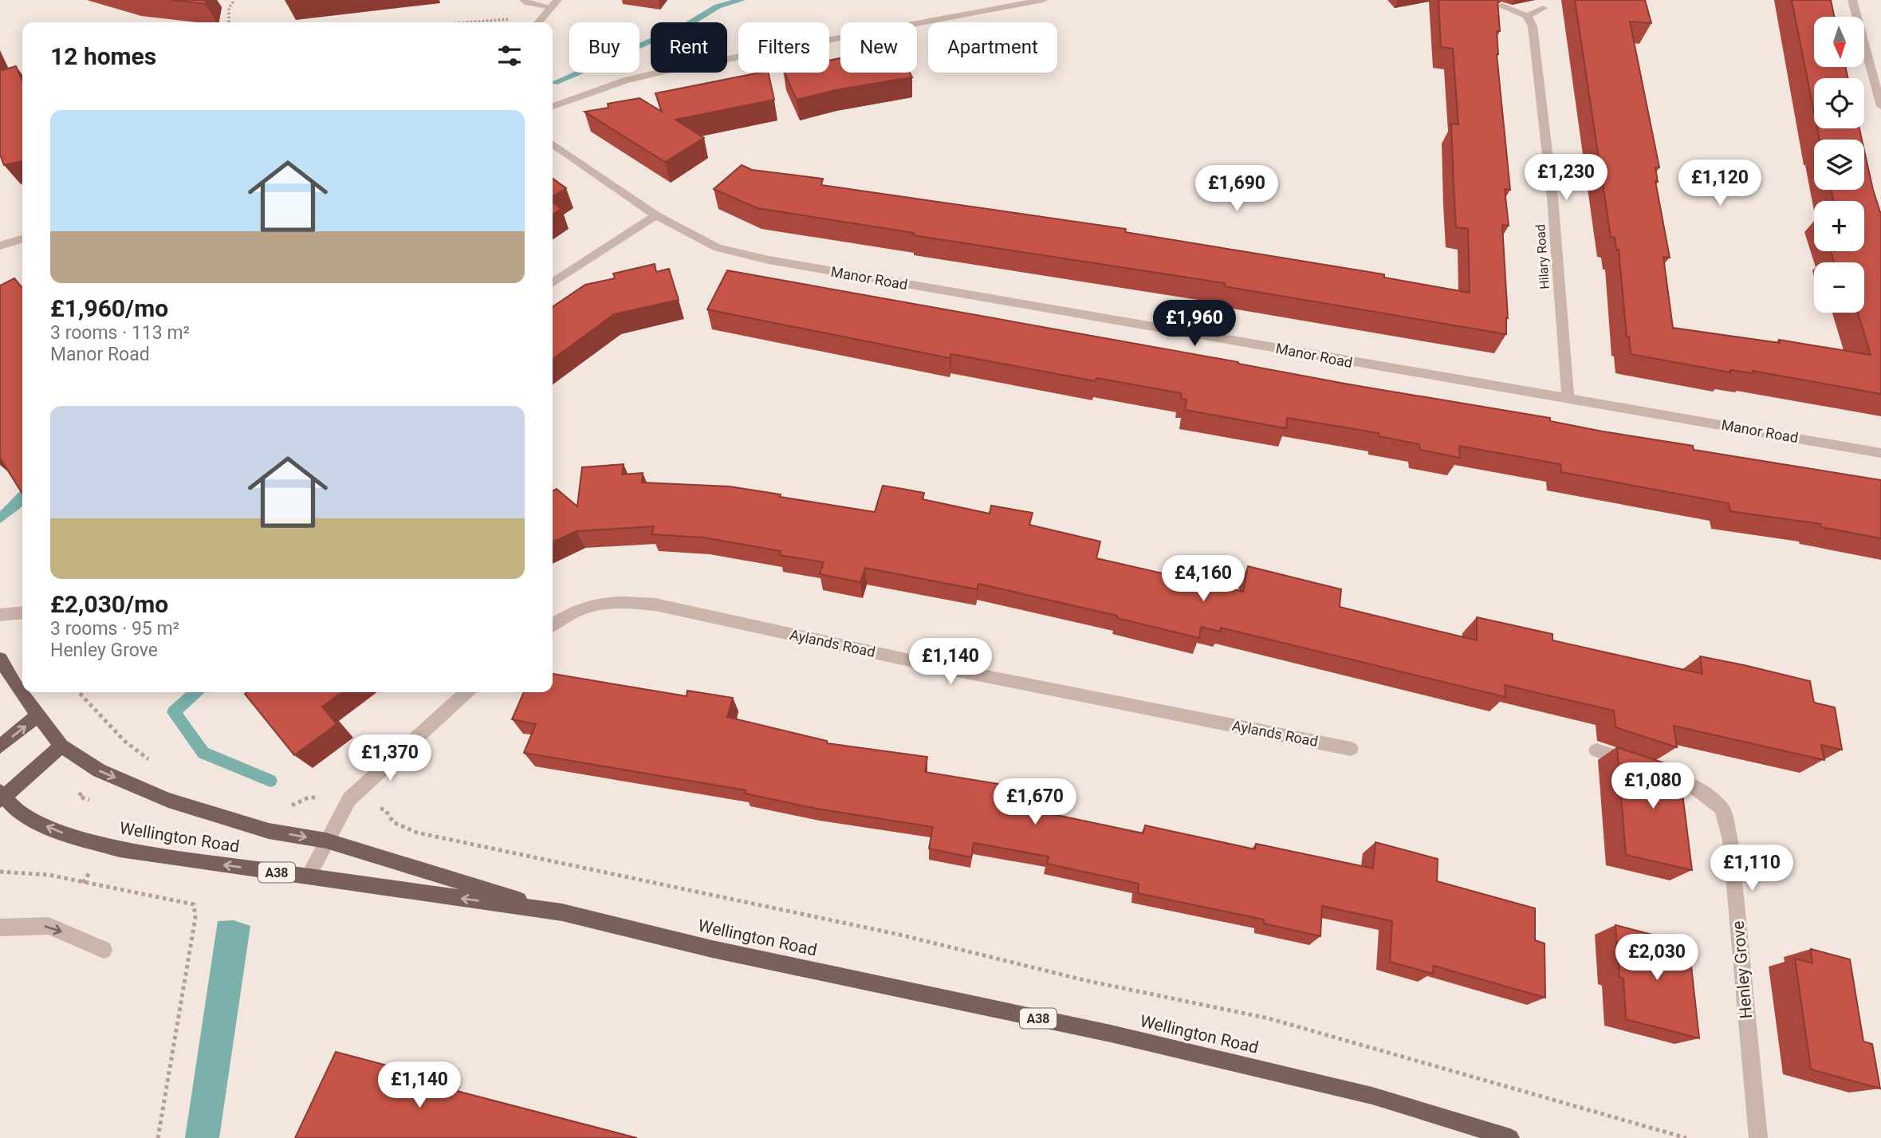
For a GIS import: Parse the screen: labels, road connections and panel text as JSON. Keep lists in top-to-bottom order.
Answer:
{
  "streets": {
    "main road": ["Wellington Road", "A38"],
    "street": [
      "Hilary Road",
      "Manor Road",
      "Aylands Road",
      "Henley Grove"
    ]
  },
  "crossings": [
    ["Hilary Road", "Manor Road"],
    ["Wellington Road", "A38"]
  ],
  "north": "bottom",
  "page": {
    "map_buttons": ["+", "−"],
    "chip": [
      "Buy",
      "Rent",
      "Filters",
      "New",
      "Apartment"
    ],
    "heading": "12 homes",
    "list": [
      {
        "name": "£1,960/mo",
        "note": "3 rooms · 113 m² · Manor Road"
      },
      {
        "name": "£2,030/mo",
        "note": "3 rooms · 95 m² · Henley Grove"
      }
    ],
    "price": [
      "£1,230",
      "£1,120",
      "£1,690",
      "£1,960",
      "£4,160",
      "£1,140",
      "£1,370",
      "£1,080",
      "£1,670",
      "£1,110",
      "£2,030",
      "£1,140"
    ]
  }
}
